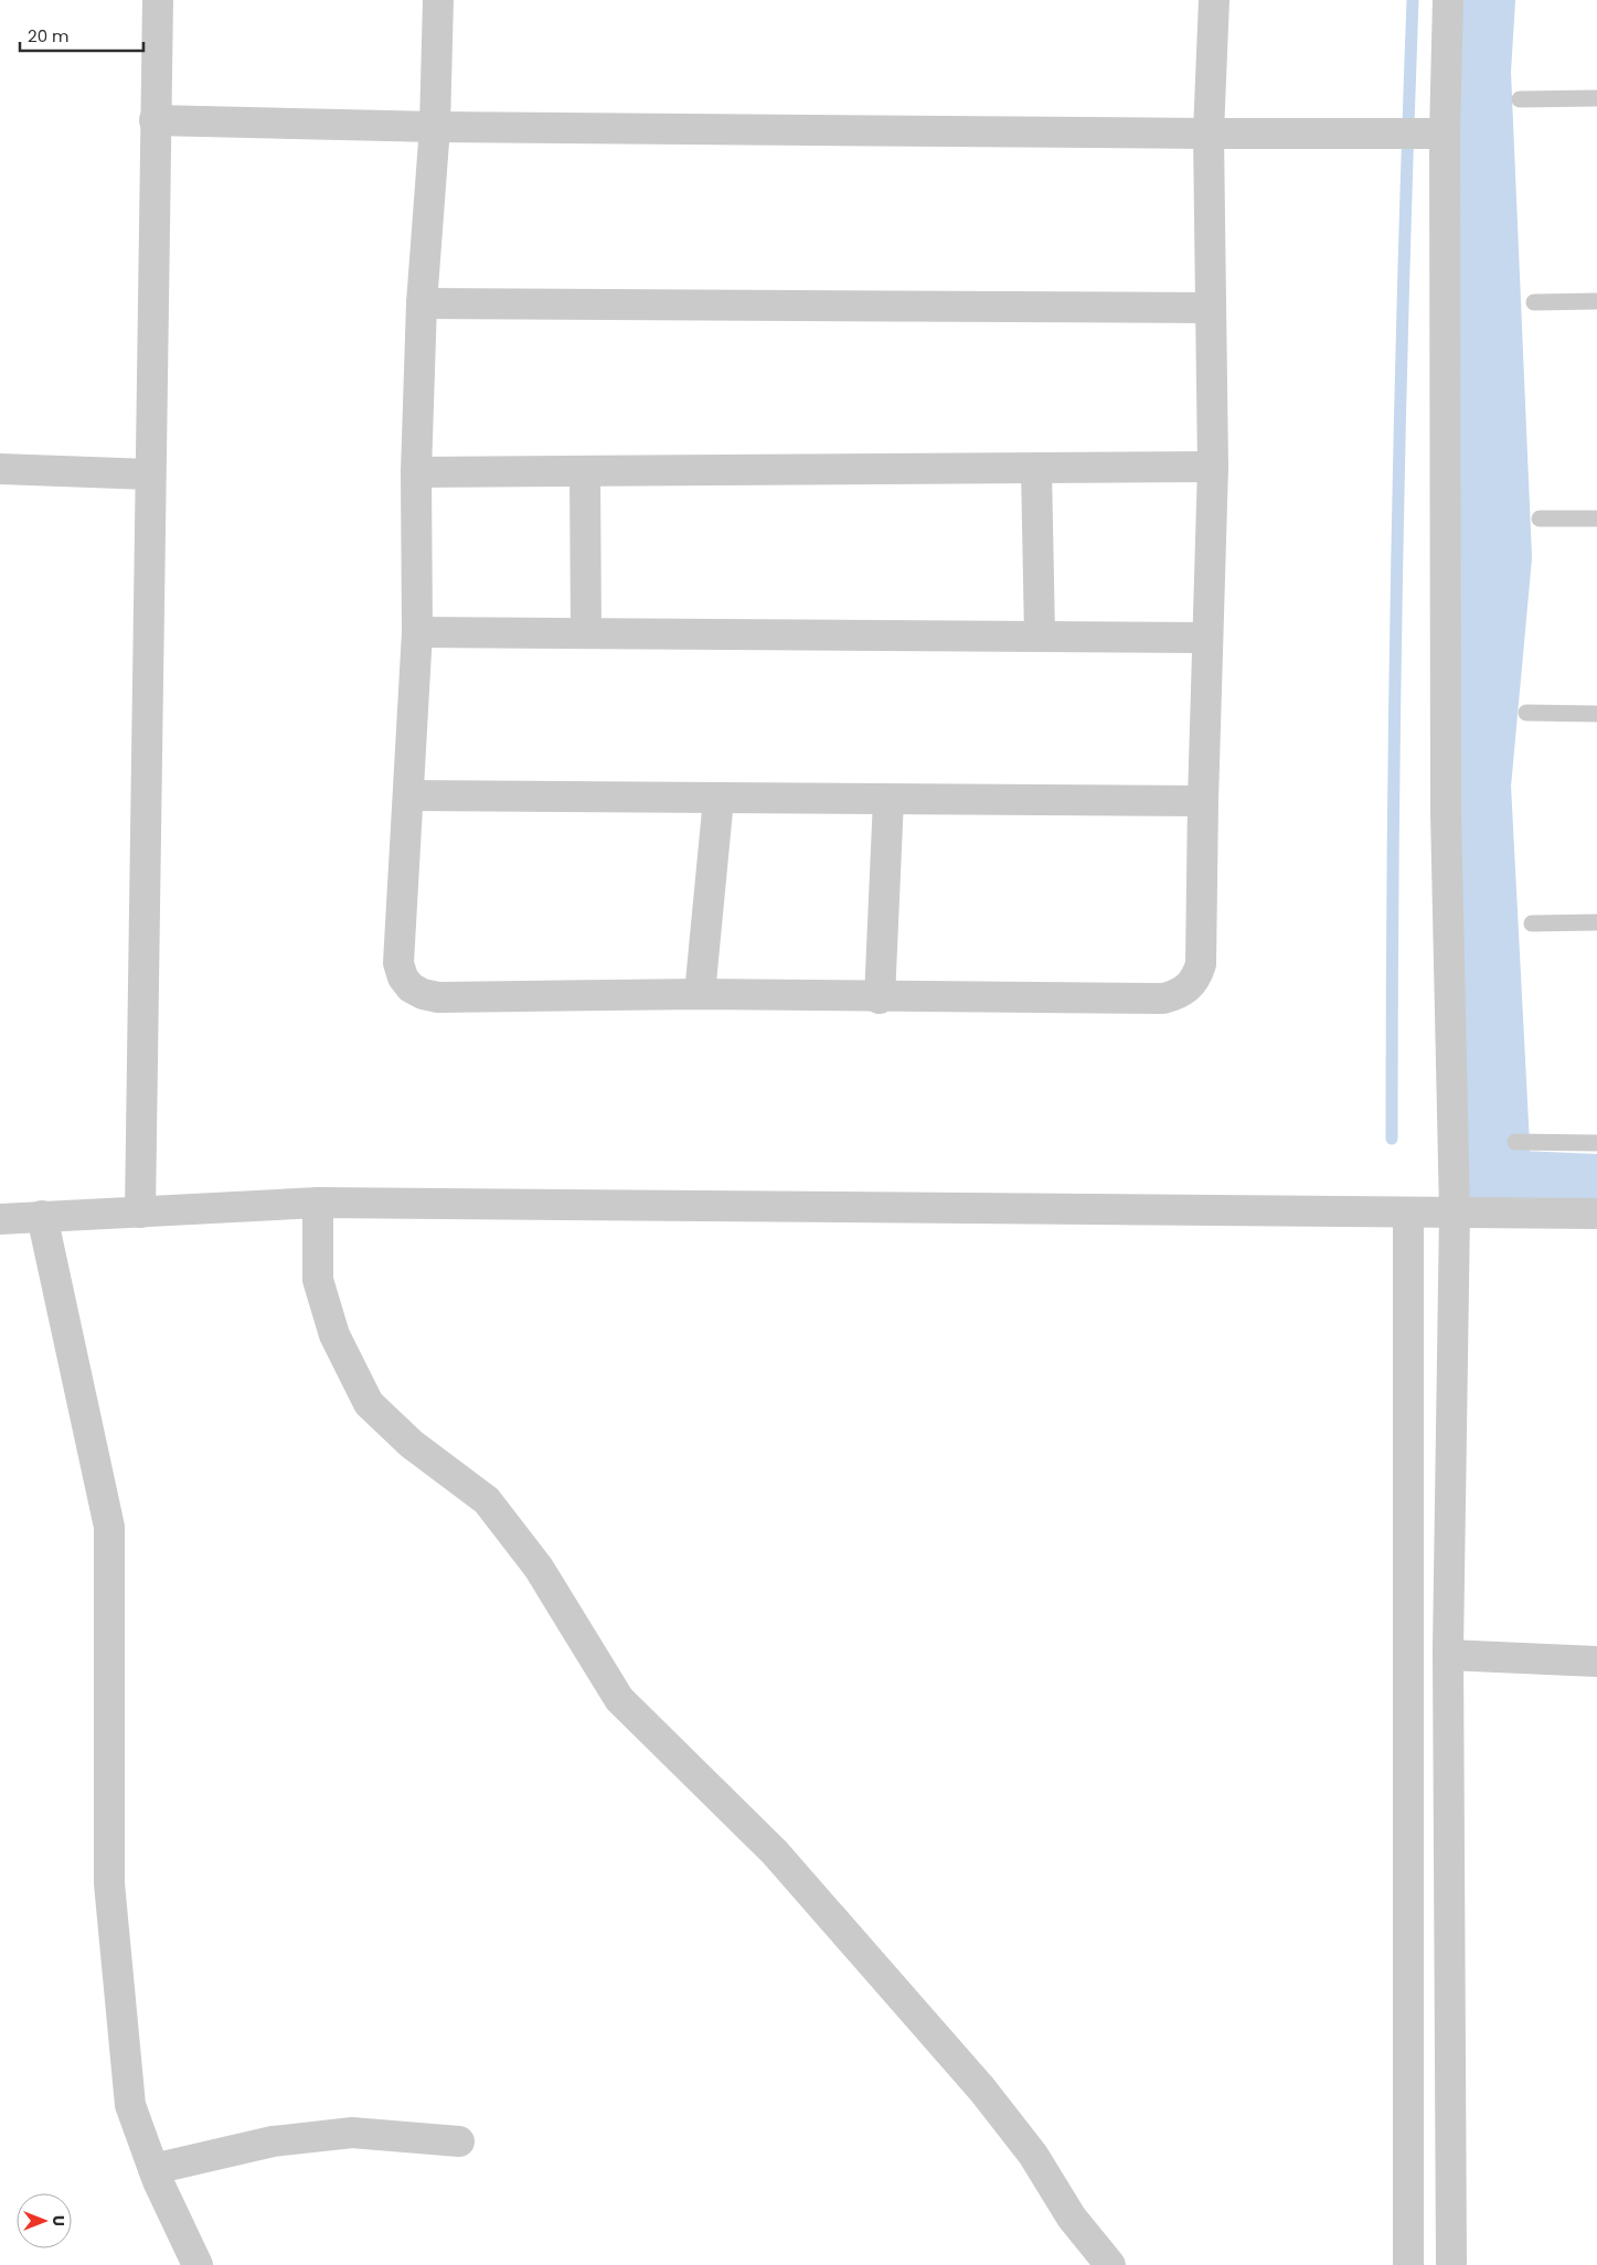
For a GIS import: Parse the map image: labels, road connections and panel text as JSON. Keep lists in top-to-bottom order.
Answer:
{
  "scale_bar": "20 m",
  "north": "right"
}
